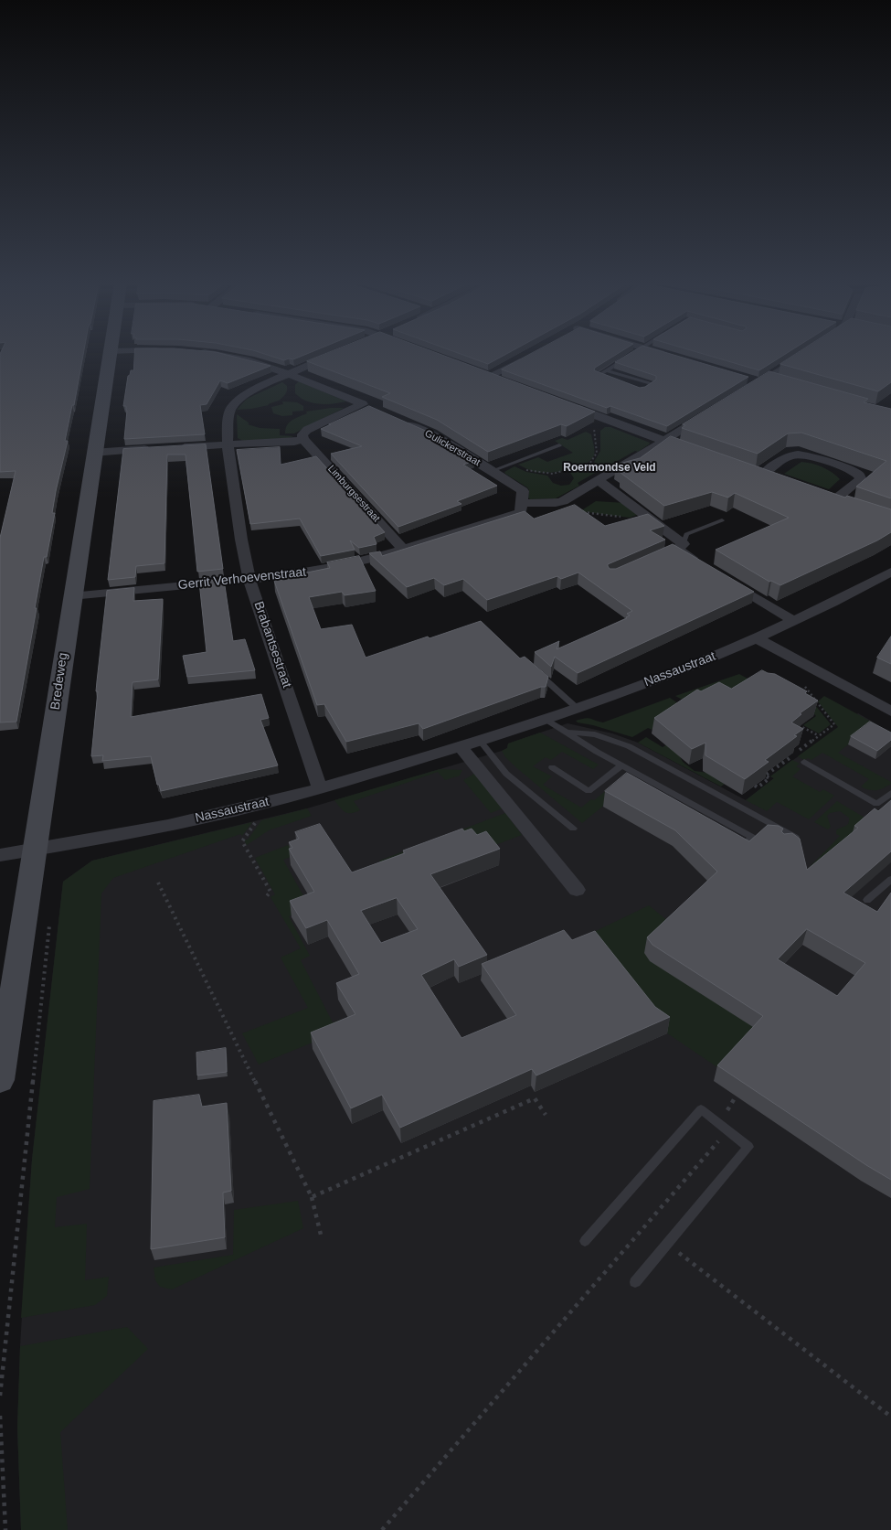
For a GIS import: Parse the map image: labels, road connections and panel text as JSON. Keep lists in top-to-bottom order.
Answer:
{
  "streets": {
    "street": [
      "Gulickerstraat",
      "Limburgsestraat",
      "Gerrit Verhoevenstraat",
      "Brabantsestraat",
      "Nassaustraat",
      "Bredeweg"
    ]
  },
  "crossings": [
    ["Gulickerstraat", "Gerrit Verhoevenstraat"],
    ["Limburgsestraat", "Gerrit Verhoevenstraat"],
    ["Gerrit Verhoevenstraat", "Brabantsestraat"],
    ["Gerrit Verhoevenstraat", "Bredeweg"],
    ["Brabantsestraat", "Nassaustraat"],
    ["Nassaustraat", "Bredeweg"]
  ],
  "districts": ["Roermondse Veld"]
}
